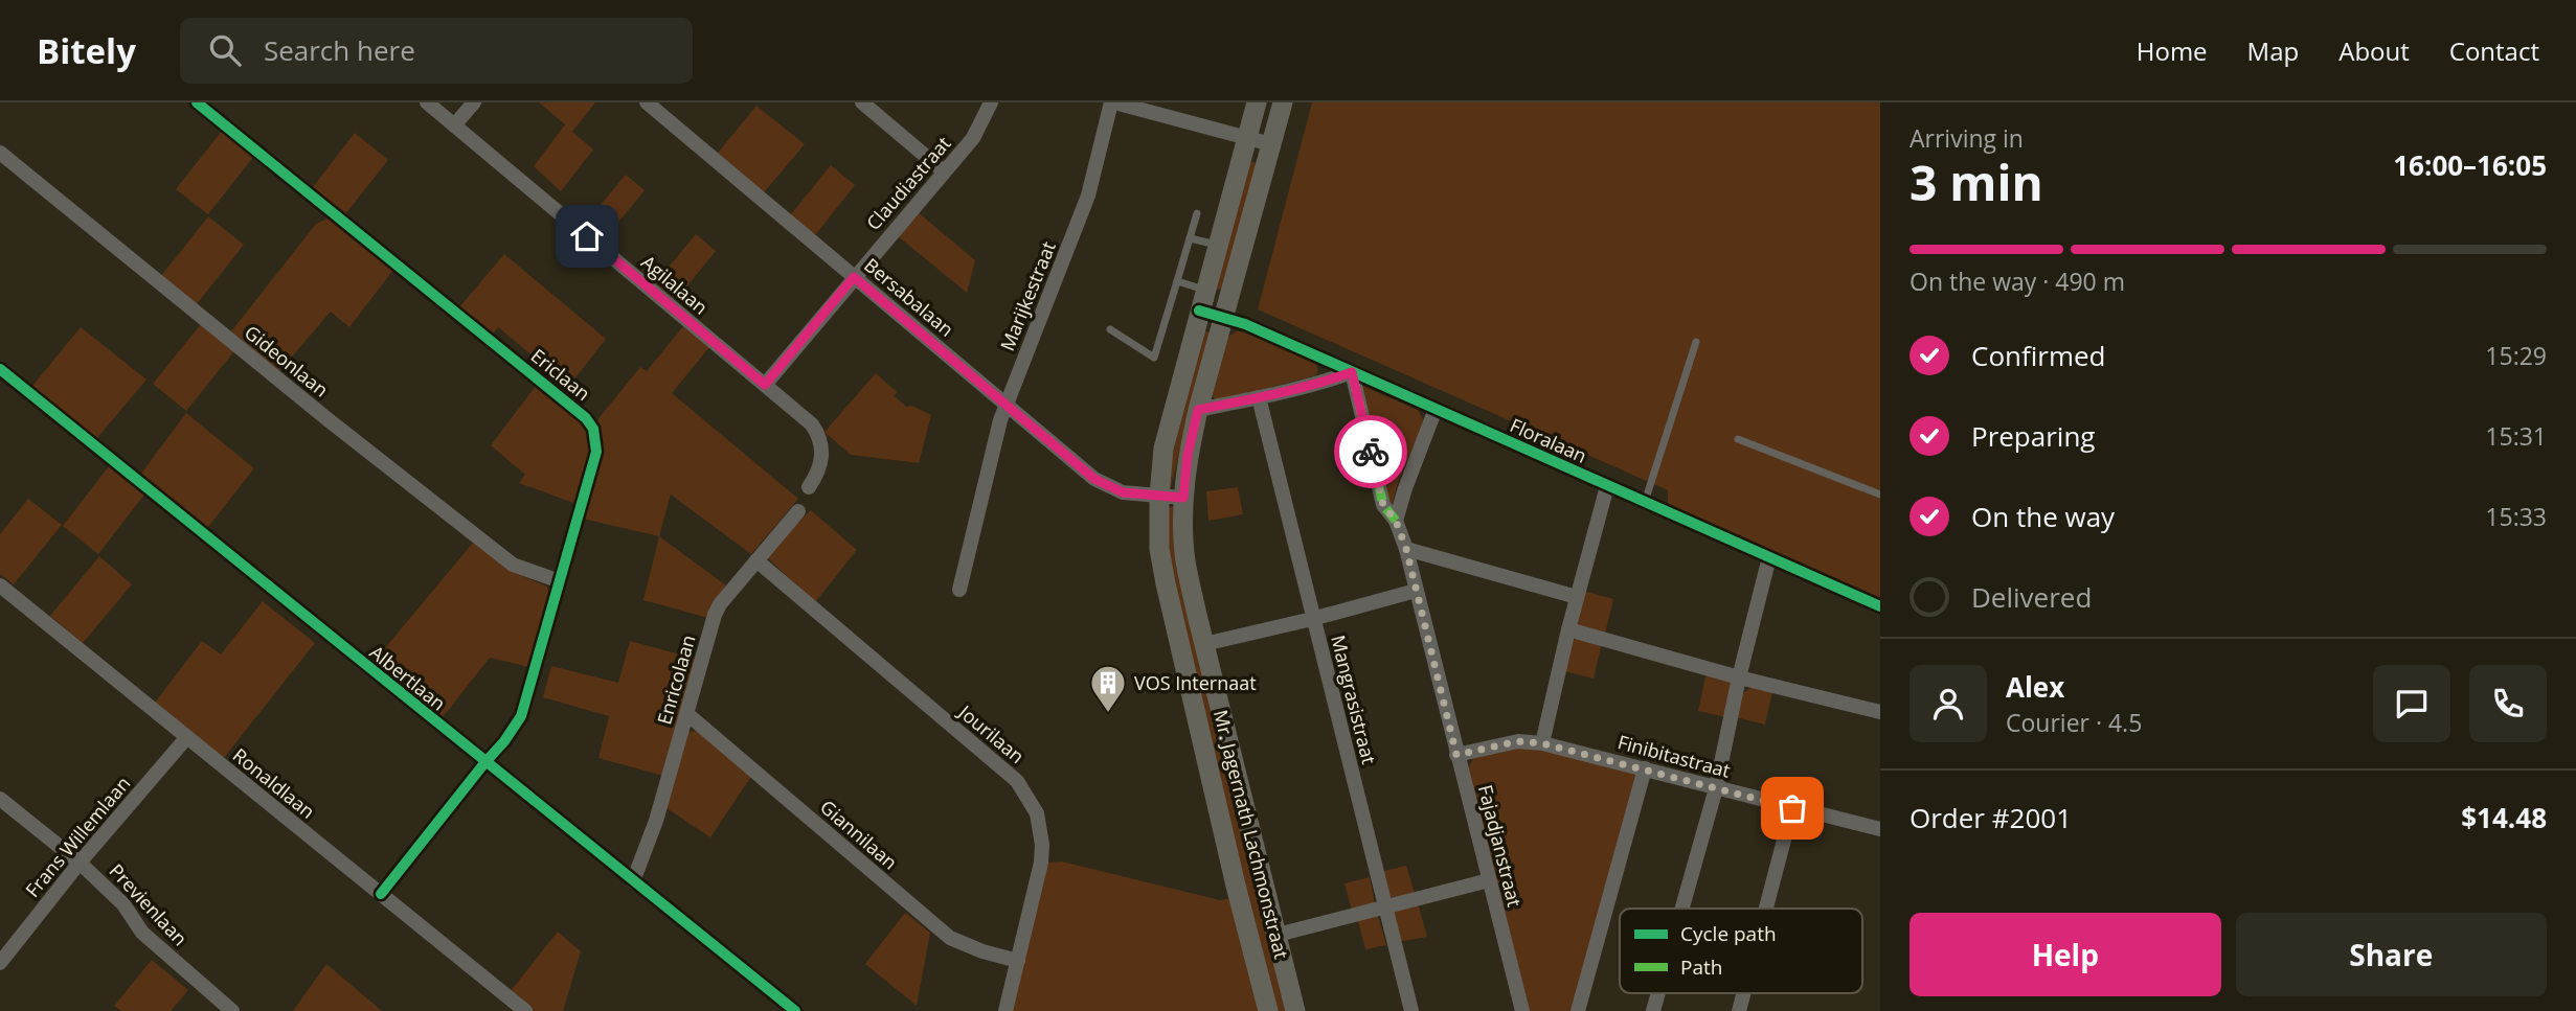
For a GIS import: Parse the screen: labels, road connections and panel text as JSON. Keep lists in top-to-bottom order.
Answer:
{
  "streets": {
    "main road": ["Mr. Jagernath Lachmonstraat"],
    "street": [
      "Claudiastraat",
      "Agilalaan",
      "Marijkestraat",
      "Bersabalaan",
      "Gideonlaan",
      "Ericlaan",
      "Floralaan",
      "Albertlaan",
      "Enricolaan",
      "Mangrasistraat",
      "Jourilaan",
      "Finibitastraat",
      "Ronaldlaan",
      "Giannilaan",
      "Frans Willemlaan",
      "Fajadjanstraat",
      "Previenlaan"
    ]
  },
  "crossings": [
    ["Claudiastraat", "Agilalaan"],
    ["Claudiastraat", "Bersabalaan"],
    ["Marijkestraat", "Bersabalaan"],
    ["Bersabalaan", "Mr. Jagernath Lachmonstraat"],
    ["Gideonlaan", "Ericlaan"],
    ["Ericlaan", "Albertlaan"],
    ["Ericlaan", "Ronaldlaan"],
    ["Floralaan", "Mr. Jagernath Lachmonstraat"],
    ["Floralaan", "Fajadjanstraat"],
    ["Albertlaan", "Enricolaan"],
    ["Enricolaan", "Jourilaan"],
    ["Enricolaan", "Giannilaan"],
    ["Jourilaan", "Giannilaan"],
    ["Finibitastraat", "Fajadjanstraat"],
    ["Ronaldlaan", "Frans Willemlaan"],
    ["Frans Willemlaan", "Previenlaan"]
  ],
  "places": {
    "building": ["VOS Internaat"]
  },
  "legend": ["Cycle path", "Path"],
  "page": {
    "header": "Bitely",
    "search": "Search here",
    "nav": [
      "Home",
      "Map",
      "About",
      "Contact"
    ],
    "heading": ["3 min", "Arriving in", "16:00–16:05"],
    "panel": [
      "Alex",
      "Courier · 4.5",
      "Order #2001",
      "$14.48"
    ],
    "bar": "On the way · 490 m",
    "list": [
      ["Confirmed", "15:29"],
      ["Preparing", "15:31"],
      ["On the way", "15:33"],
      "Delivered"
    ],
    "buttons": ["Help", "Share"]
  }
}
